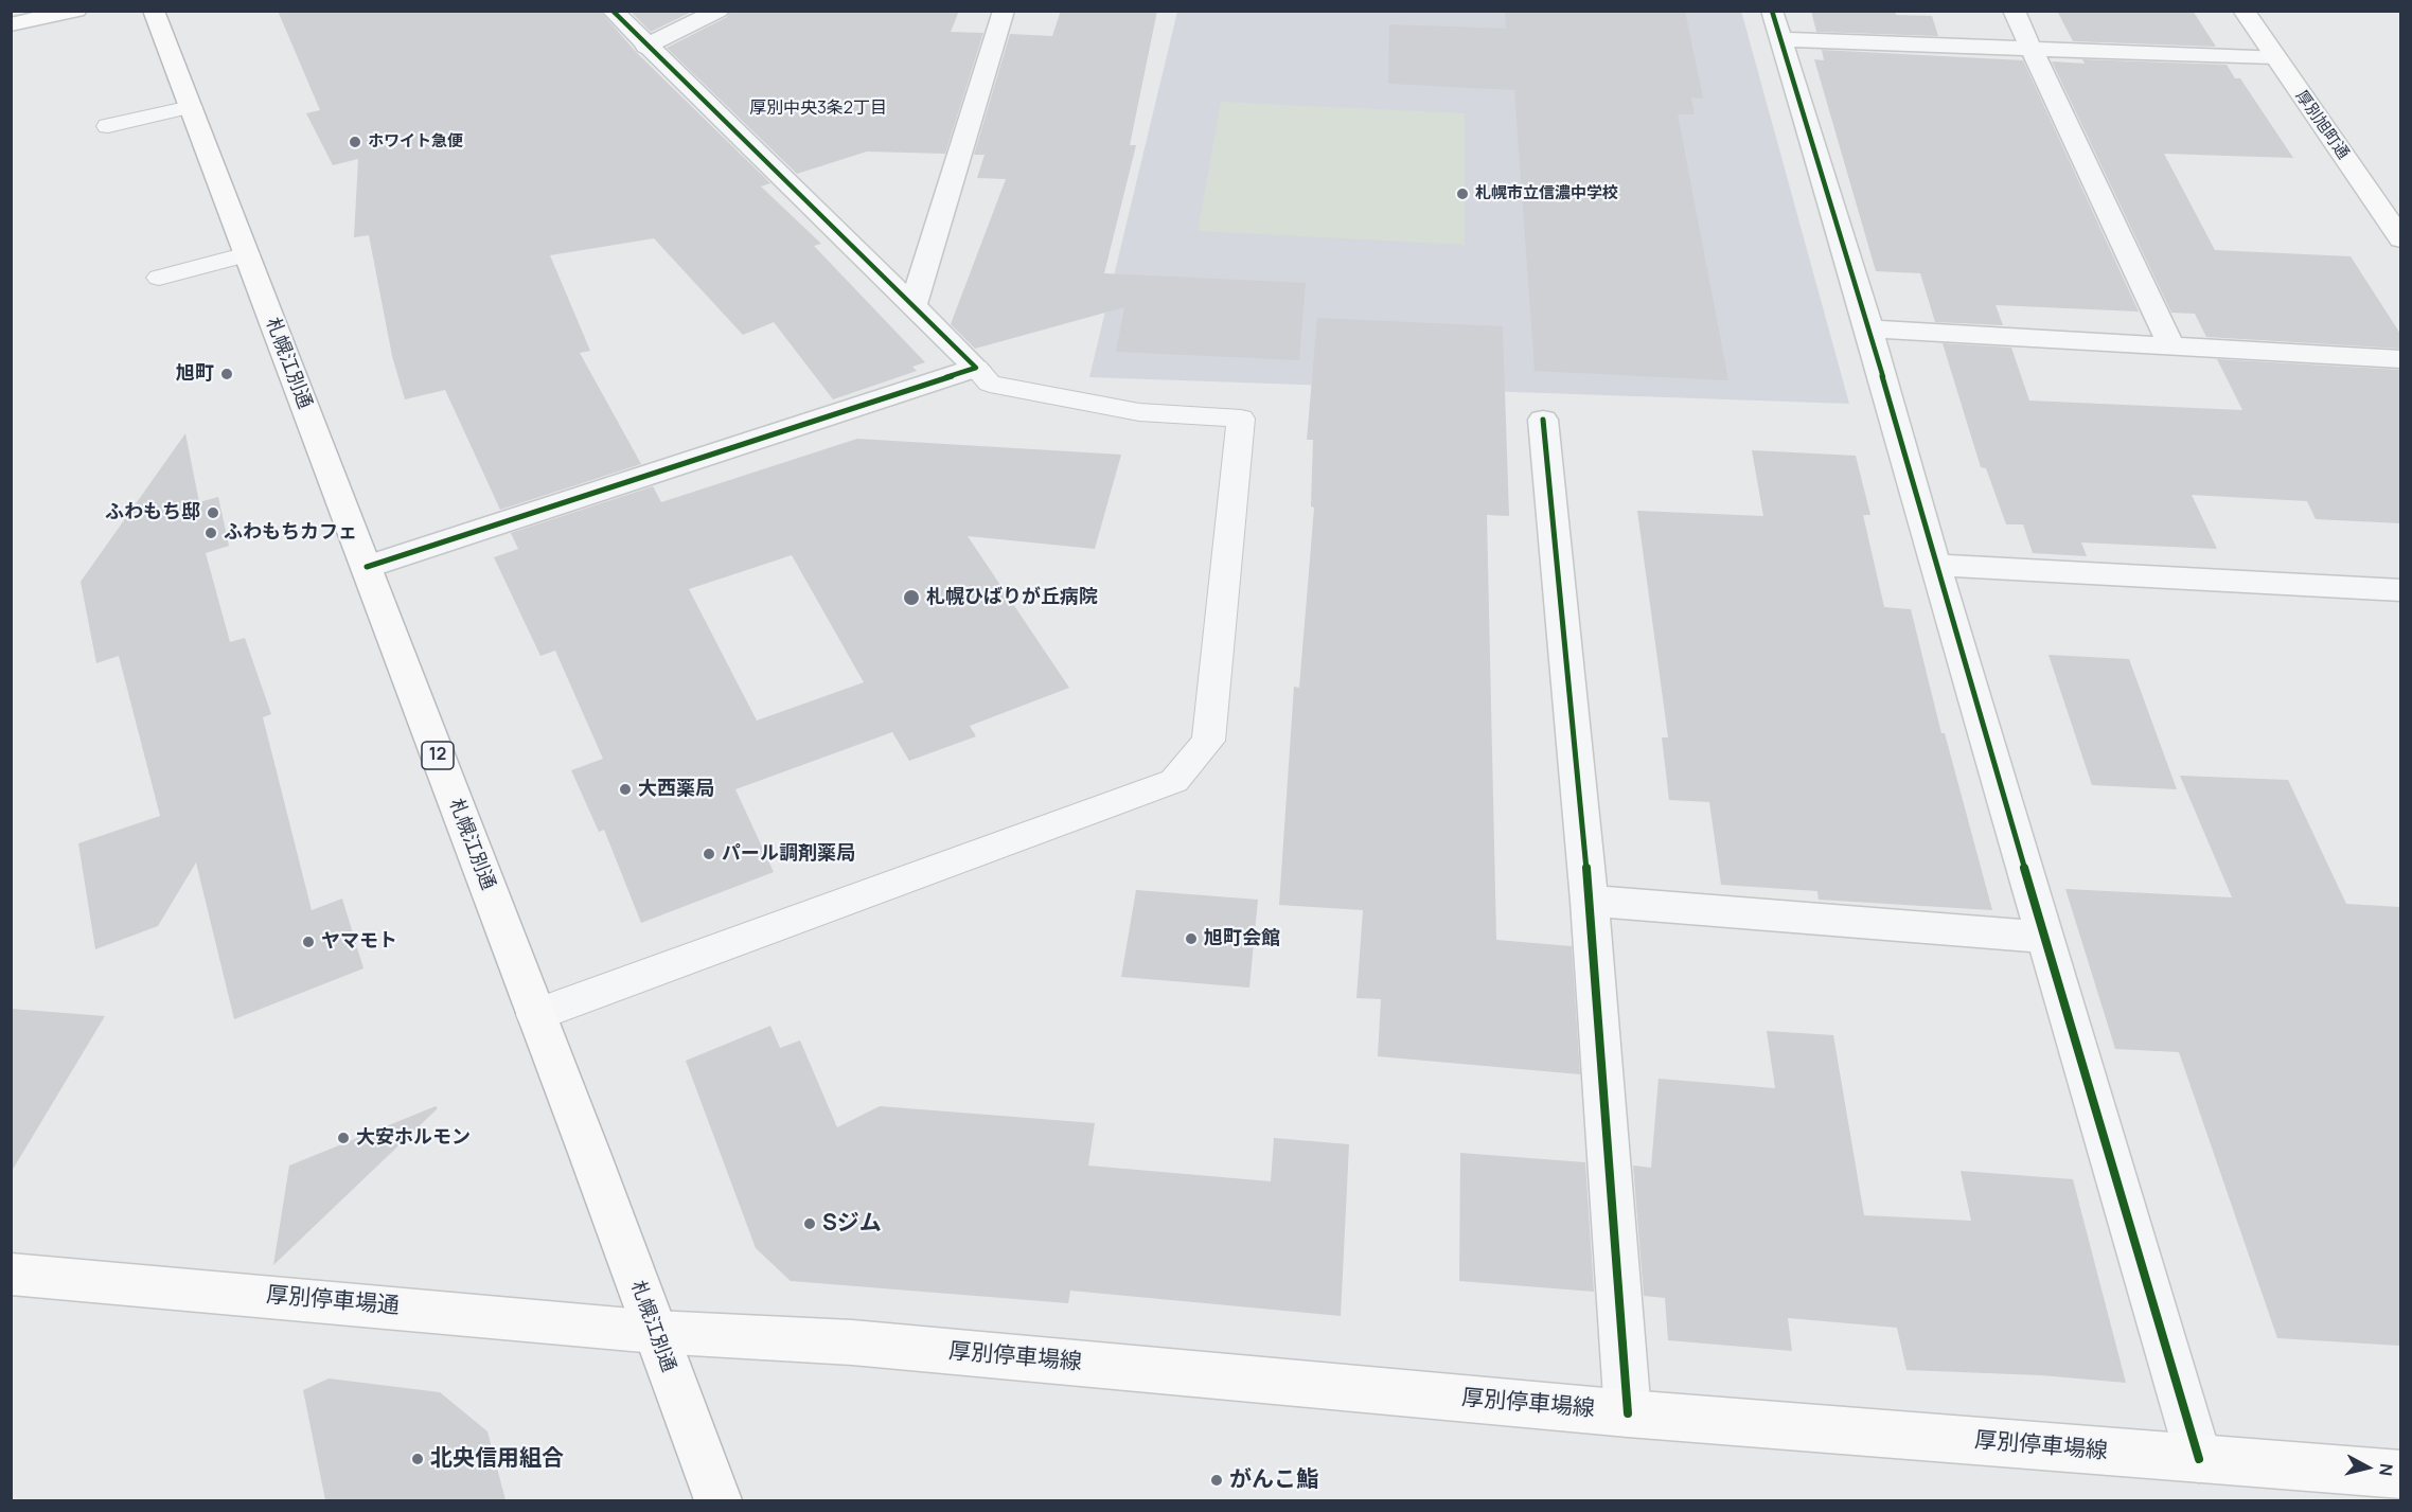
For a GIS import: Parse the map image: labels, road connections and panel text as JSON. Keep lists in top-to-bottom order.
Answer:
{
  "streets": {
    "main road": [
      "厚別旭町通",
      "札幌江別通",
      "12",
      "厚別停車場通",
      "厚別停車場線"
    ]
  },
  "crossings": [
    ["札幌江別通", "厚別停車場通"],
    ["札幌江別通", "厚別停車場線"],
    ["厚別停車場通", "厚別停車場線"]
  ],
  "districts": ["厚別中央3条2丁目"],
  "places": [
    "ホワイト急便",
    "札幌市立信濃中学校",
    "旭町",
    "ふわもち邸",
    "ふわもちカフェ",
    "札幌ひばりが丘病院",
    "大西薬局",
    "パール調剤薬局",
    "旭町会館",
    "ヤマモト",
    "大安ホルモン",
    "Sジム",
    "北央信用組合",
    "がんこ鮨"
  ],
  "north": "right"
}
